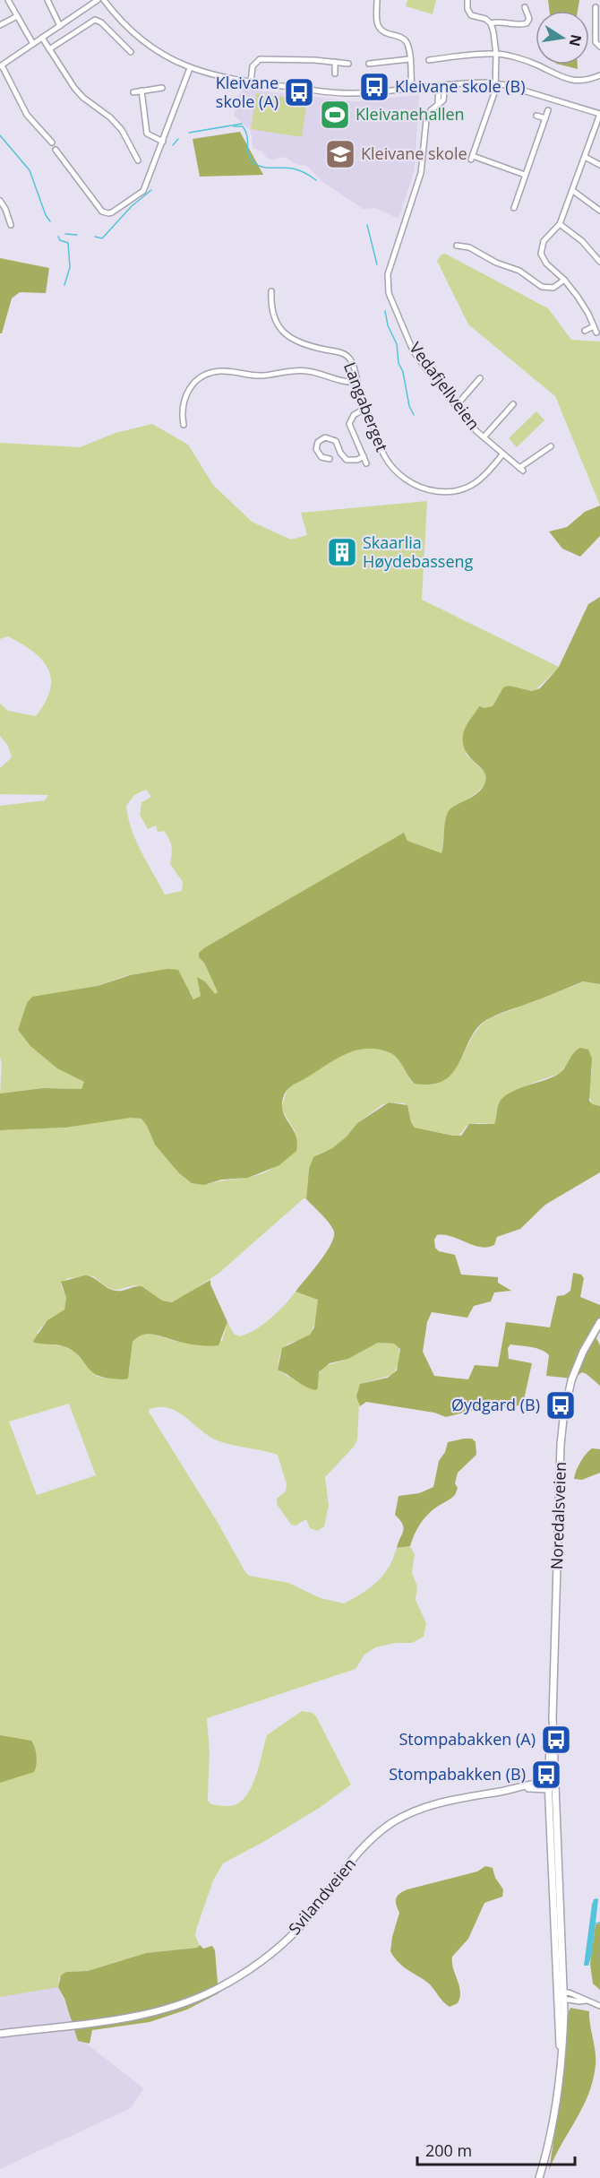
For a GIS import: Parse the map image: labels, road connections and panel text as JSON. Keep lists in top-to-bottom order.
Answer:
{
  "streets": {
    "main road": ["Noredalsveien", "Svilandveien"],
    "street": ["Vedafjellveien", "Langaberget"]
  },
  "crossings": [
    ["Vedafjellveien", "Langaberget"],
    ["Noredalsveien", "Svilandveien"]
  ],
  "places": {
    "bus stop": [
      "Kleivane skole (B)",
      "Kleivane skole (A)",
      "Øydgard (B)",
      "Stompabakken (A)",
      "Stompabakken (B)"
    ],
    "sports": ["Kleivanehallen"],
    "school or university": ["Kleivane skole"],
    "building": ["Skaarlia Høydebasseng"]
  },
  "scale_bar": "200 m",
  "north": "right"
}
